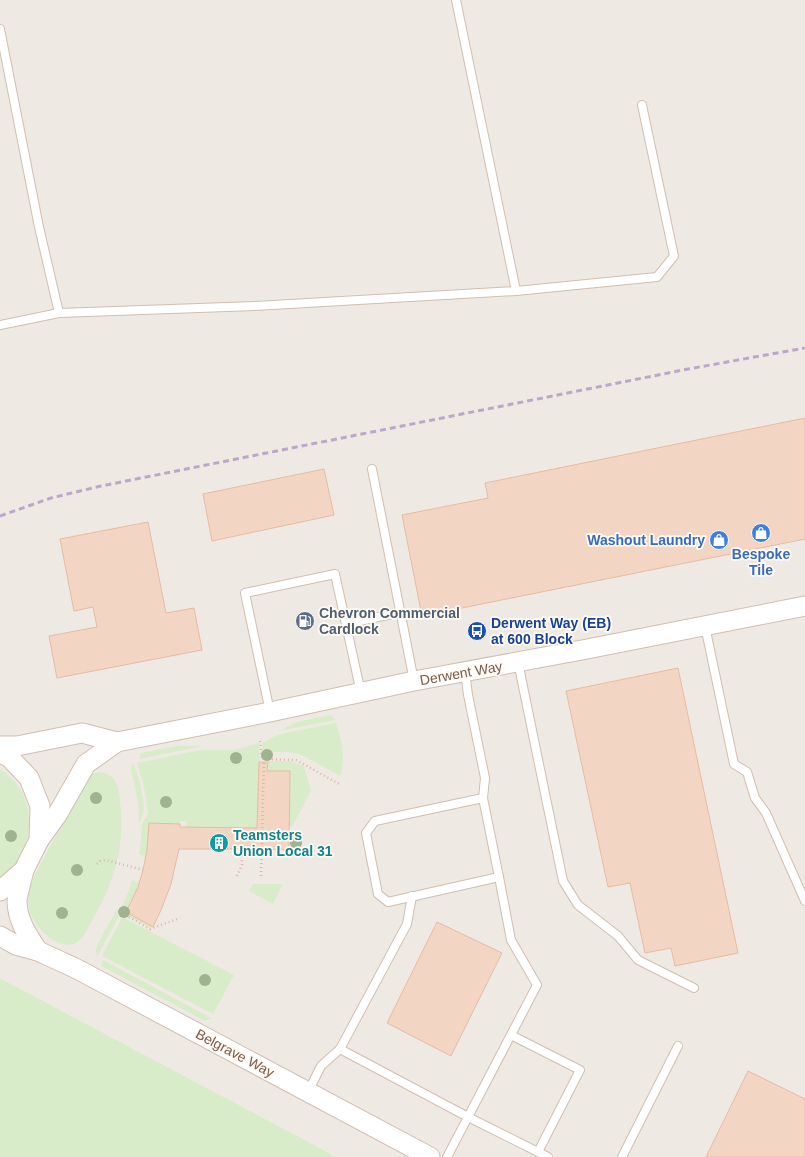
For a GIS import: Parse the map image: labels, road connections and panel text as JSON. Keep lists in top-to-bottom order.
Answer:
{
  "streets": {
    "street": ["Derwent Way", "Belgrave Way"]
  },
  "places": {
    "shop": ["Bespoke Tile", "Washout Laundry"],
    "fuel station": ["Chevron Commercial Cardlock"],
    "bus stop": ["Derwent Way (EB) at 600 Block"],
    "building": ["Teamsters Union Local 31"]
  }
}
